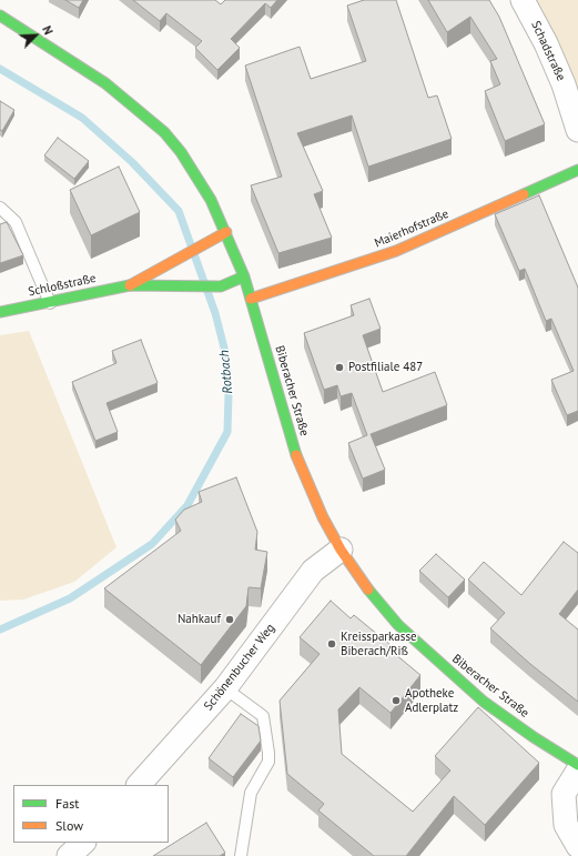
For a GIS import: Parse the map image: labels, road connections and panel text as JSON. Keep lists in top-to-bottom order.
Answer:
{
  "streets": {
    "street": [
      "Schadstraße",
      "Maierhofstraße",
      "Schloßstraße",
      "Biberacher Straße",
      "Schönenbucher Weg"
    ]
  },
  "crossings": [
    ["Maierhofstraße", "Biberacher Straße"],
    ["Schloßstraße", "Biberacher Straße"],
    ["Biberacher Straße", "Schönenbucher Weg"]
  ],
  "water": ["Rotbach"],
  "places": [
    "Postfiliale 487",
    "Nahkauf",
    "Kreissparkasse Biberach/Riß",
    "Apotheke Adlerplatz"
  ],
  "legend": ["Fast", "Slow"],
  "north": "top right"
}
